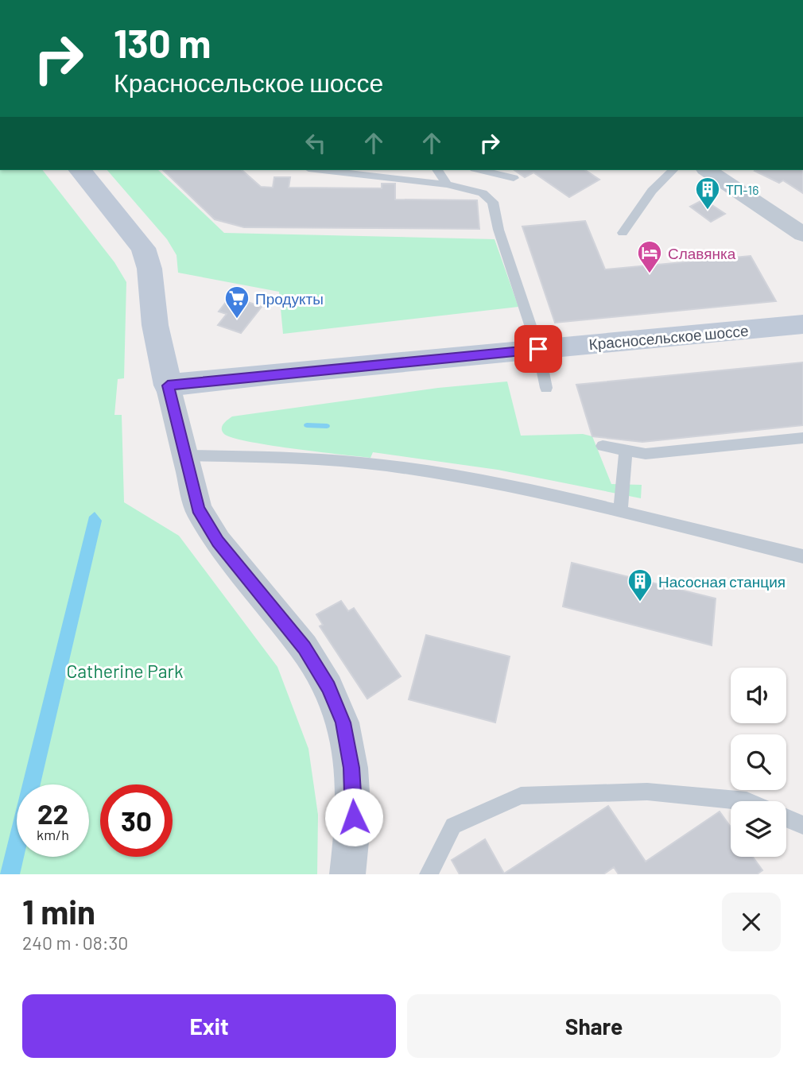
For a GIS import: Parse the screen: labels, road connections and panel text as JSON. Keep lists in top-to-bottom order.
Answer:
{
  "streets": {
    "main road": ["Красносельское шоссе"]
  },
  "parks": ["Catherine Park"],
  "places": {
    "building": ["ТП-16", "Насосная станция"],
    "hotel": ["Славянка"],
    "supermarket": ["Продукты"]
  },
  "page": {
    "turn": ["130 m", "Красносельское шоссе"],
    "speed": "22 km/h",
    "limit": "30",
    "heading": ["1 min", "240 m · 08:30"],
    "buttons": ["Exit", "Share"]
  }
}
